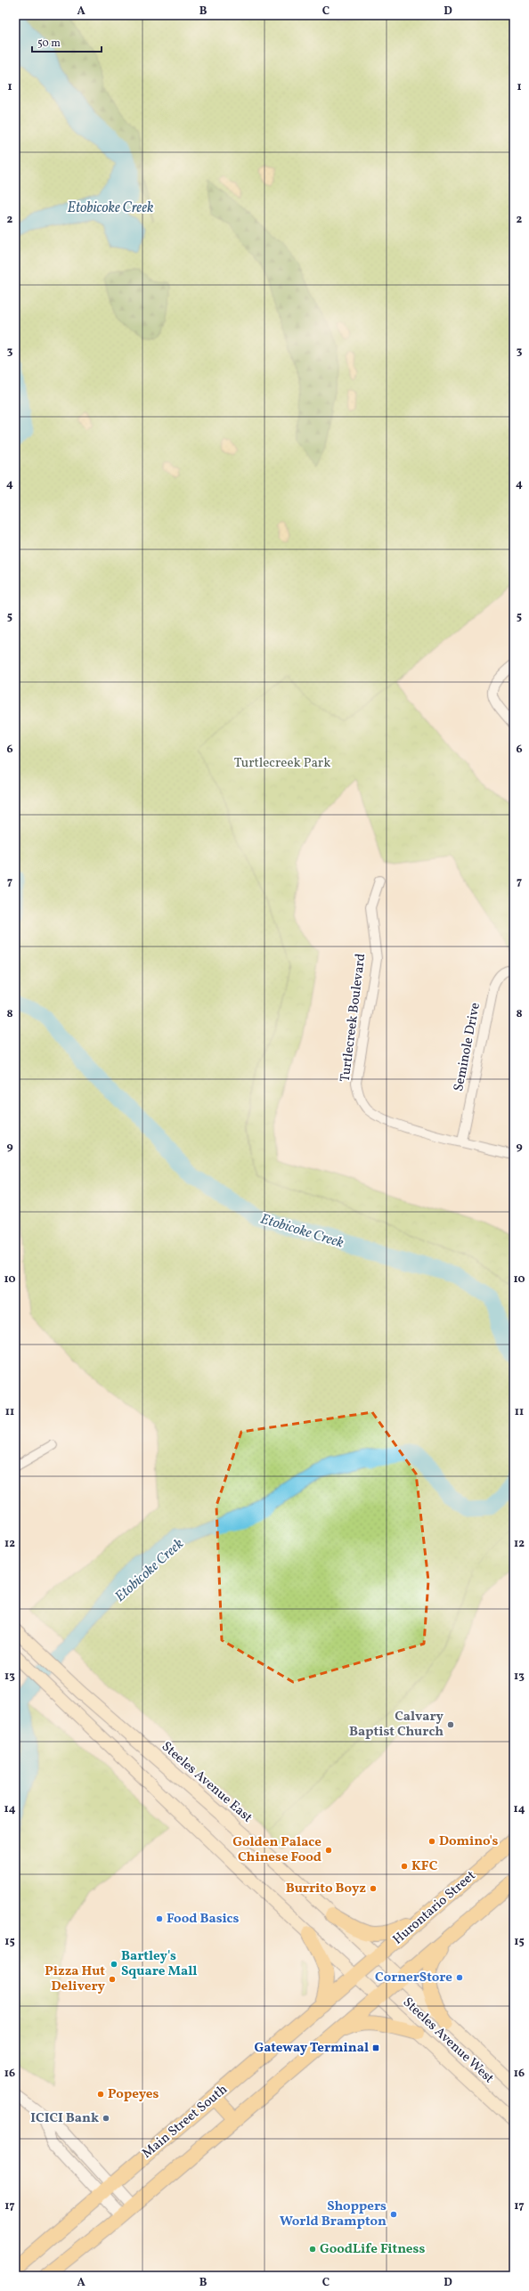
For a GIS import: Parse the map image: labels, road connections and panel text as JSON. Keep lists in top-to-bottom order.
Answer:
{
  "streets": {
    "main road": [
      "Steeles Avenue East",
      "Hurontario Street",
      "Steeles Avenue West",
      "Main Street South"
    ],
    "street": ["Turtlecreek Boulevard", "Seminole Drive"]
  },
  "crossings": [
    ["Turtlecreek Boulevard", "Seminole Drive"],
    ["Steeles Avenue East", "Hurontario Street"],
    ["Steeles Avenue East", "Steeles Avenue West"],
    ["Hurontario Street", "Steeles Avenue West"],
    ["Hurontario Street", "Main Street South"],
    ["Steeles Avenue West", "Main Street South"]
  ],
  "water": ["Etobicoke Creek"],
  "parks": ["Turtlecreek Park"],
  "places": {
    "other": [
      "Calvary Baptist Church",
      "Domino's",
      "Golden Palace Chinese Food",
      "KFC",
      "Burrito Boyz",
      "Food Basics",
      "Bartley's Square Mall",
      "CornerStore",
      "Pizza Hut Delivery",
      "Popeyes",
      "ICICI Bank",
      "Shoppers World Brampton",
      "GoodLife Fitness"
    ],
    "transit": ["Gateway Terminal"]
  },
  "scale_bar": "50 m",
  "grid": {
    "columns": [
      "A",
      "B",
      "C",
      "D"
    ],
    "rows": [
      "1",
      "2",
      "3",
      "4",
      "5",
      "6",
      "7",
      "8",
      "9",
      "10",
      "11",
      "12",
      "13",
      "14",
      "15",
      "16",
      "17"
    ]
  }
}
